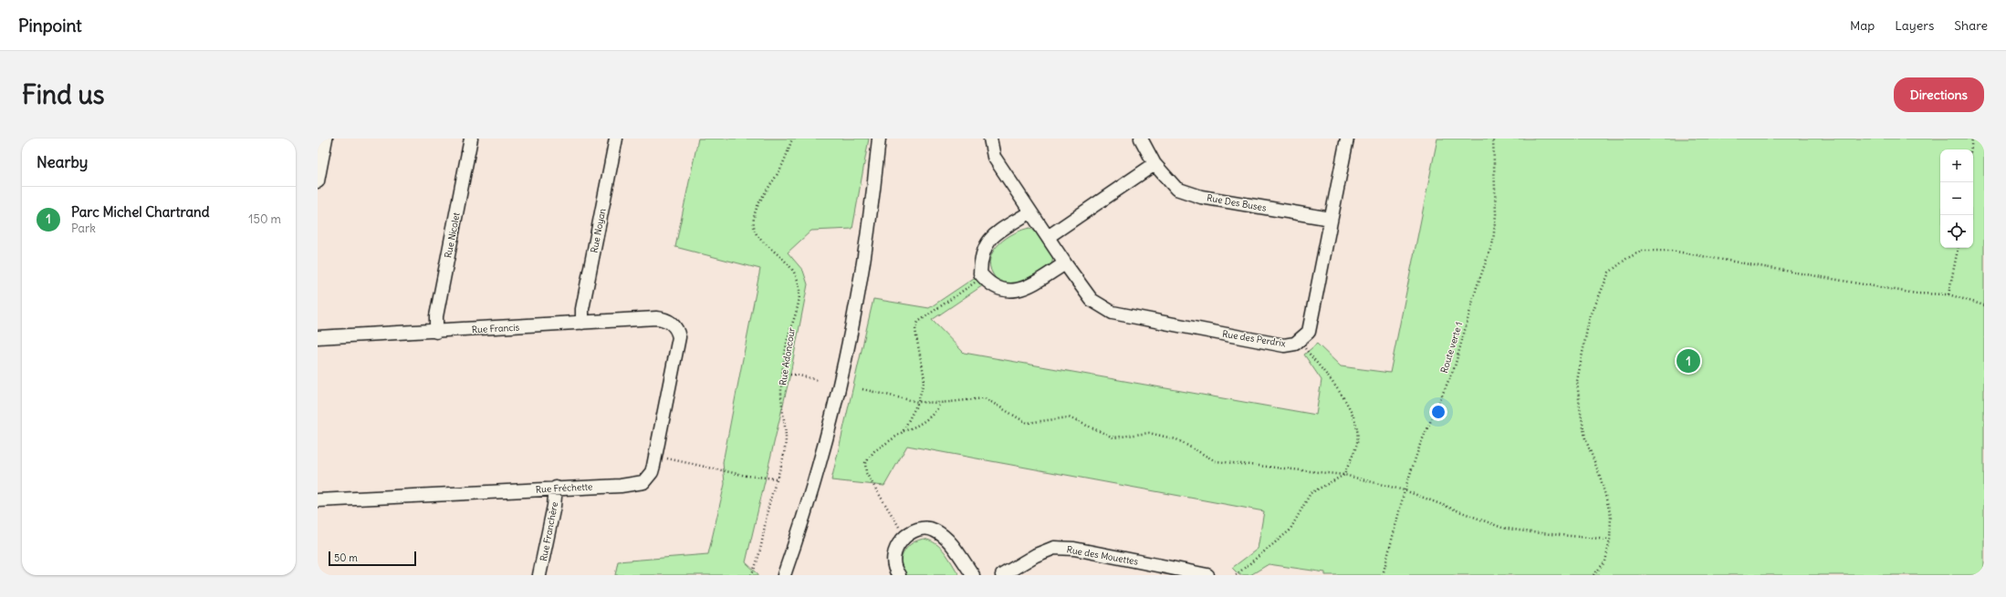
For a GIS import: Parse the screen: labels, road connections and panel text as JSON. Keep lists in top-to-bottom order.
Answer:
{
  "streets": {
    "street": [
      "Rue Des Buses",
      "Rue Noyan",
      "Rue Nicolet",
      "Rue Francis",
      "Rue des Perdrix",
      "Rue Fréchette",
      "Rue Franchère",
      "Rue des Mouettes"
    ],
    "path": ["Route verte 1", "Rue Adoncour"]
  },
  "crossings": [
    ["Rue Des Buses", "Rue des Perdrix"],
    ["Rue Noyan", "Rue Francis"],
    ["Rue Nicolet", "Rue Francis"],
    ["Rue Francis", "Rue Fréchette"],
    ["Rue Fréchette", "Rue Franchère"]
  ],
  "scale_bar": "50 m",
  "page": {
    "header": "Pinpoint",
    "nav": ["Map", "Layers", "Share"],
    "buttons": "Directions",
    "title": "Find us",
    "heading": "Nearby",
    "map_buttons": ["+", "−"],
    "list": [
      {
        "mark": "1",
        "name": "Parc Michel Chartrand",
        "note": "Park",
        "value": "150 m"
      }
    ],
    "pins": "1",
    "scale": "50 m"
  }
}
